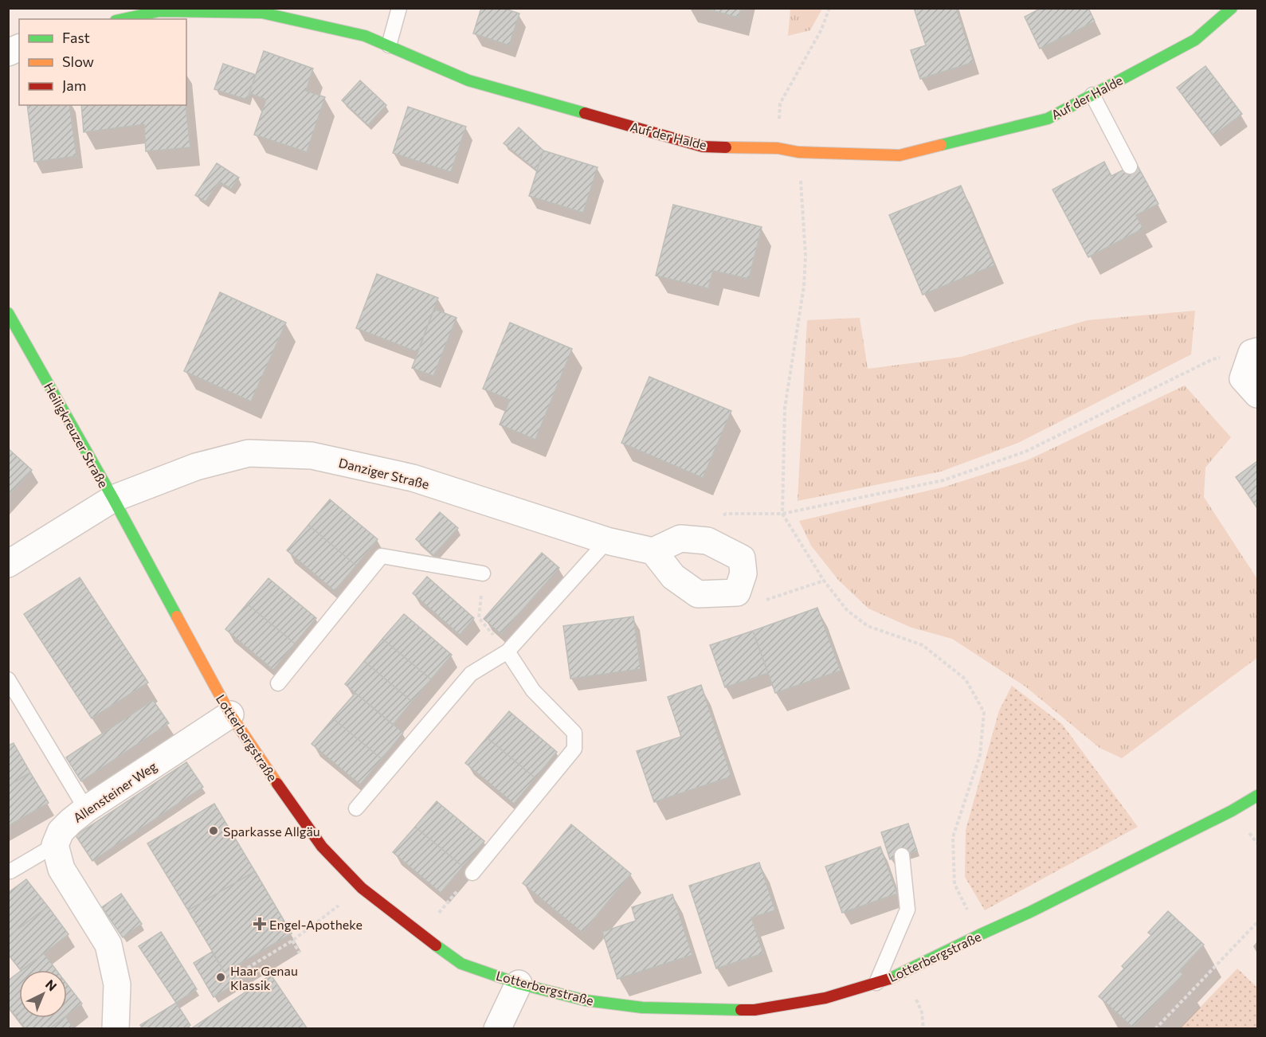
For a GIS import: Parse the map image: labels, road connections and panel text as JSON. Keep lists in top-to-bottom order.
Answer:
{
  "streets": {
    "street": [
      "Auf der Halde",
      "Heiligkreuzer Straße",
      "Danziger Straße",
      "Lotterbergstraße",
      "Allensteiner Weg"
    ]
  },
  "crossings": [
    ["Heiligkreuzer Straße", "Danziger Straße"],
    ["Heiligkreuzer Straße", "Lotterbergstraße"],
    ["Danziger Straße", "Lotterbergstraße"],
    ["Lotterbergstraße", "Allensteiner Weg"]
  ],
  "places": {
    "other": ["Sparkasse Allgäu", "Haar Genau Klassik"],
    "health": ["Engel-Apotheke"]
  },
  "legend": ["Fast", "Slow", "Jam"],
  "north": "top right"
}
